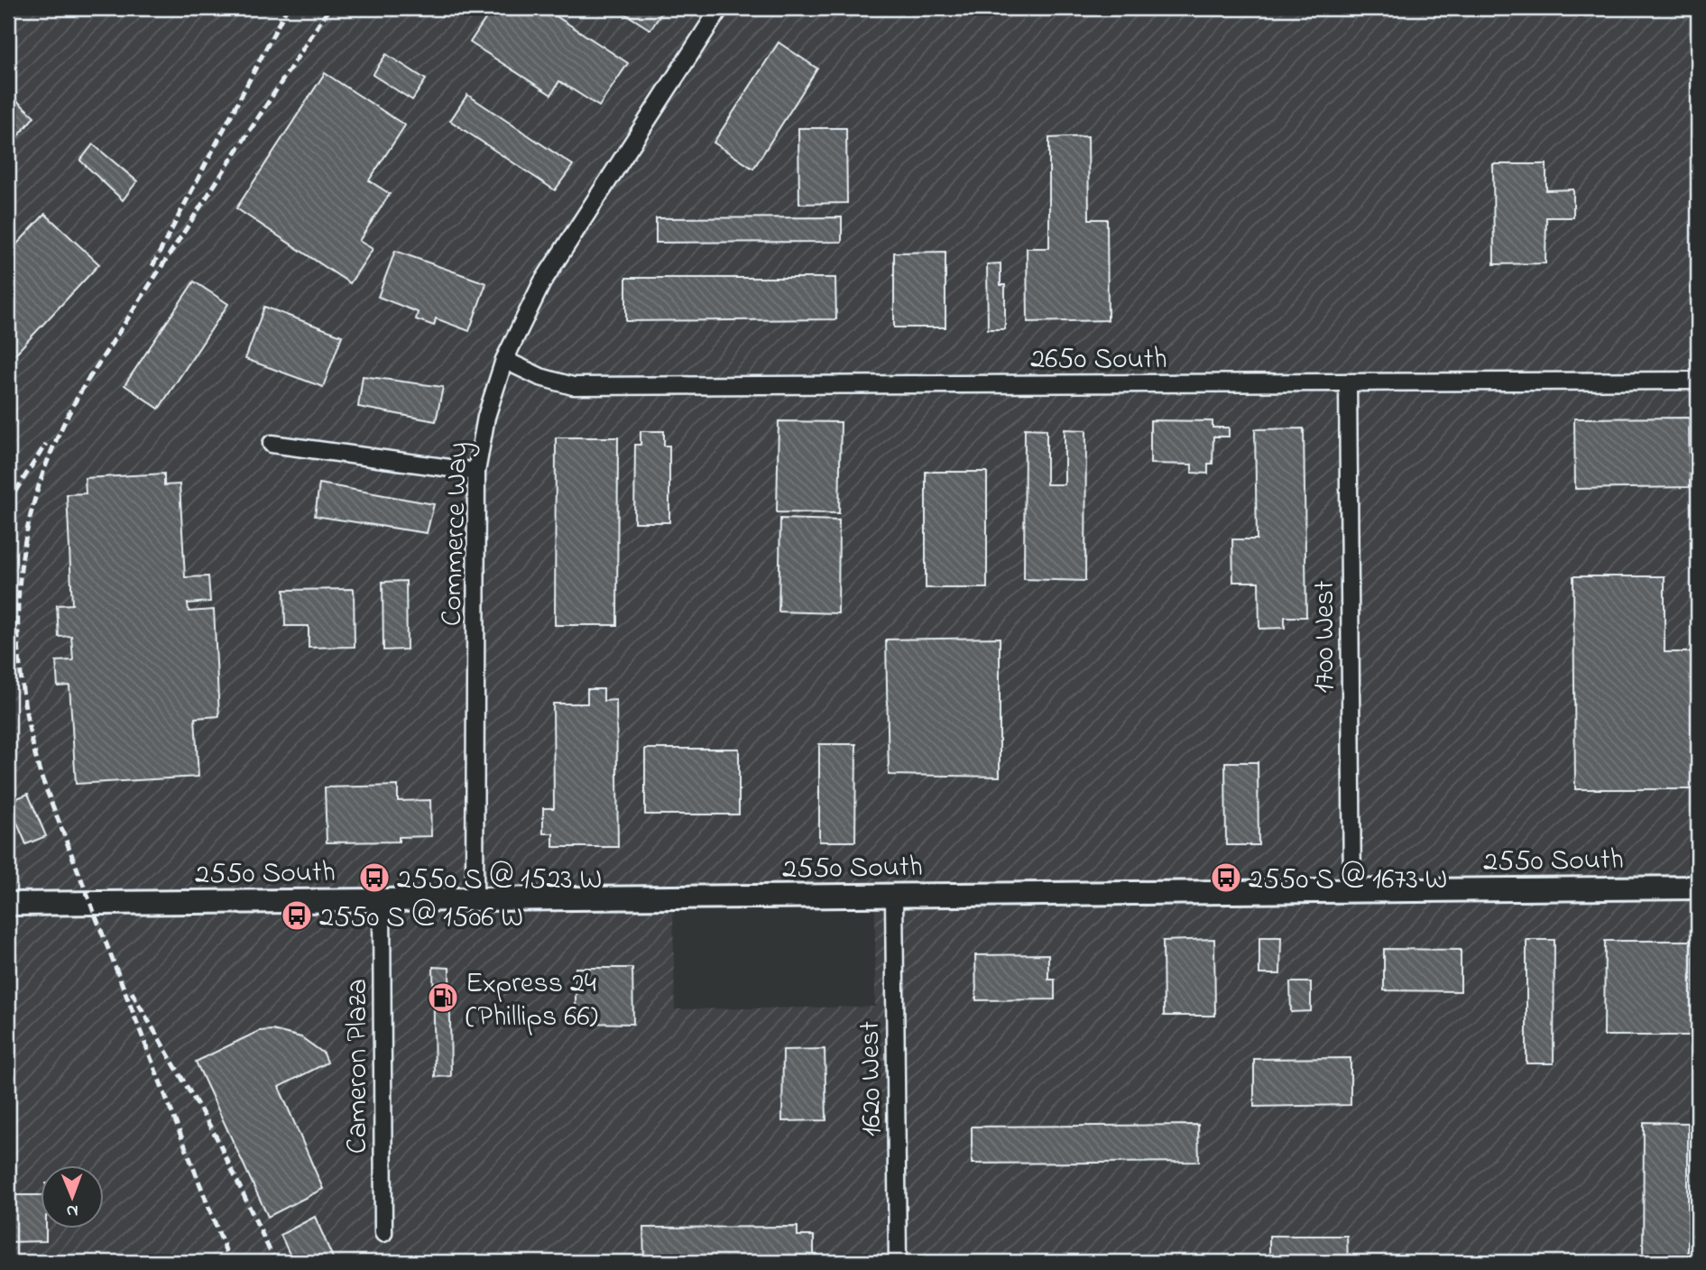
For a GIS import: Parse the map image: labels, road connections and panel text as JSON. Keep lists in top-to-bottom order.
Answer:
{
  "streets": {
    "main road": ["2550 South"],
    "street": [
      "2650 South",
      "Commerce Way",
      "1700 West",
      "Cameron Plaza",
      "1620 West"
    ]
  },
  "crossings": [
    ["2650 South", "Commerce Way"],
    ["2650 South", "1700 West"],
    ["Commerce Way", "2550 South"],
    ["1700 West", "2550 South"],
    ["2550 South", "Cameron Plaza"],
    ["2550 South", "1620 West"]
  ],
  "places": {
    "bus stop": ["2550 S @ 1523 W", "2550 S @ 1673 W", "2550 S @ 1506 W"],
    "fuel station": ["Express 24 (Phillips 66)"]
  },
  "north": "bottom"
}
